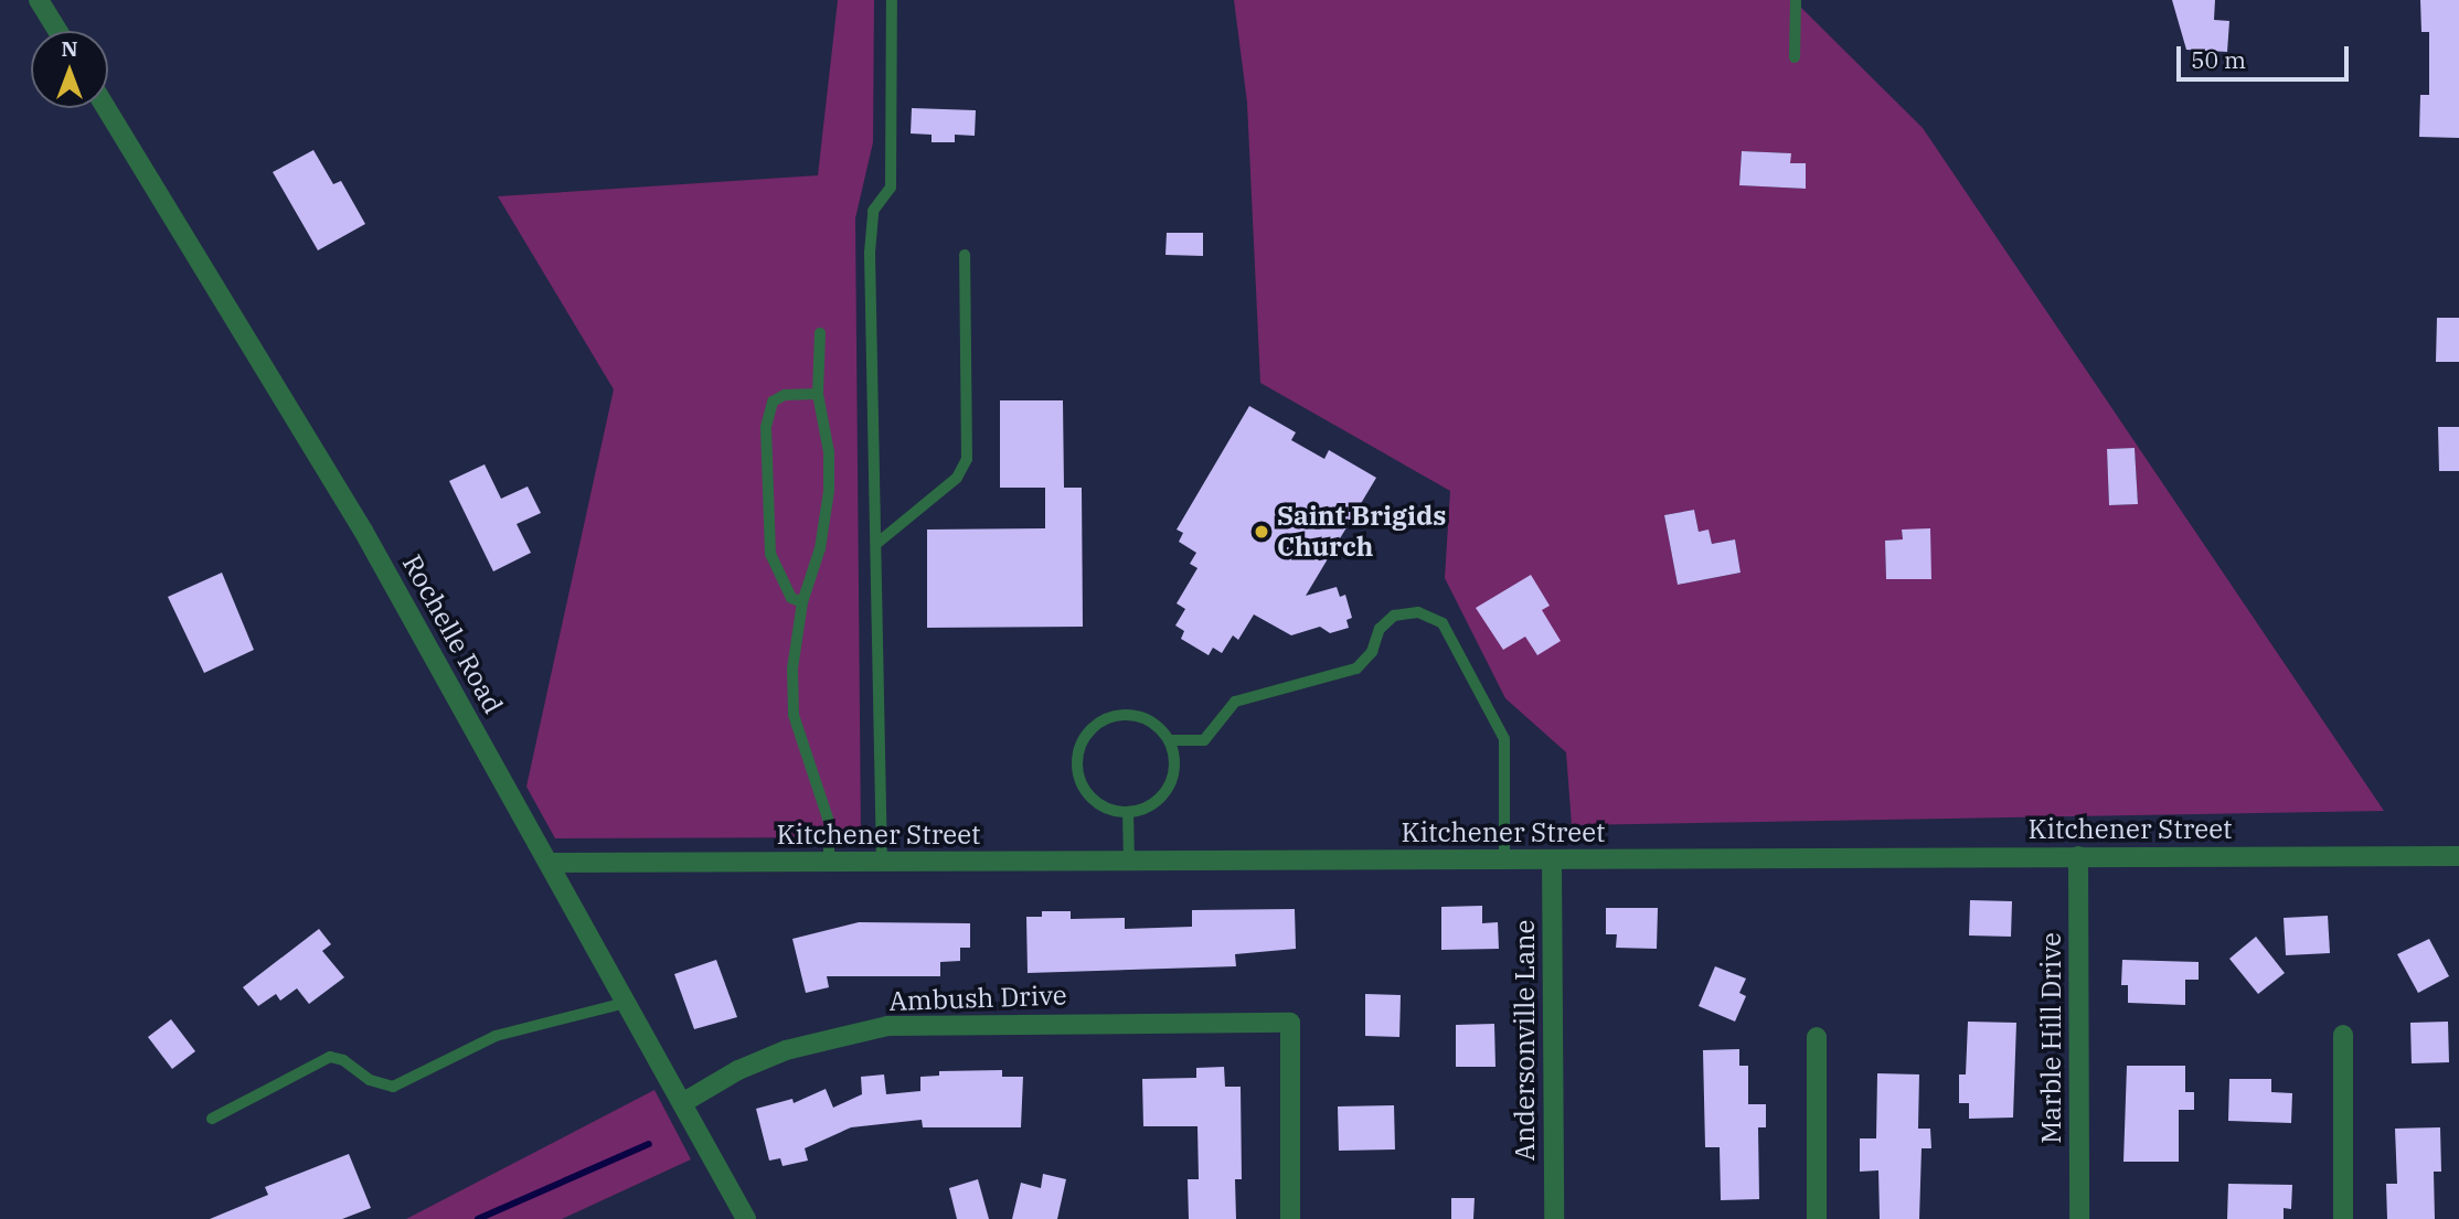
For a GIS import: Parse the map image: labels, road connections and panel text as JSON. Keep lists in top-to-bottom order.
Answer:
{
  "streets": {
    "street": [
      "Rochelle Road",
      "Kitchener Street",
      "Ambush Drive",
      "Marble Hill Drive",
      "Andersonville Lane"
    ]
  },
  "crossings": [
    ["Rochelle Road", "Kitchener Street"],
    ["Rochelle Road", "Ambush Drive"],
    ["Kitchener Street", "Marble Hill Drive"],
    ["Kitchener Street", "Andersonville Lane"]
  ],
  "places": ["Saint Brigids Church"],
  "scale_bar": "50 m",
  "north": "top"
}
